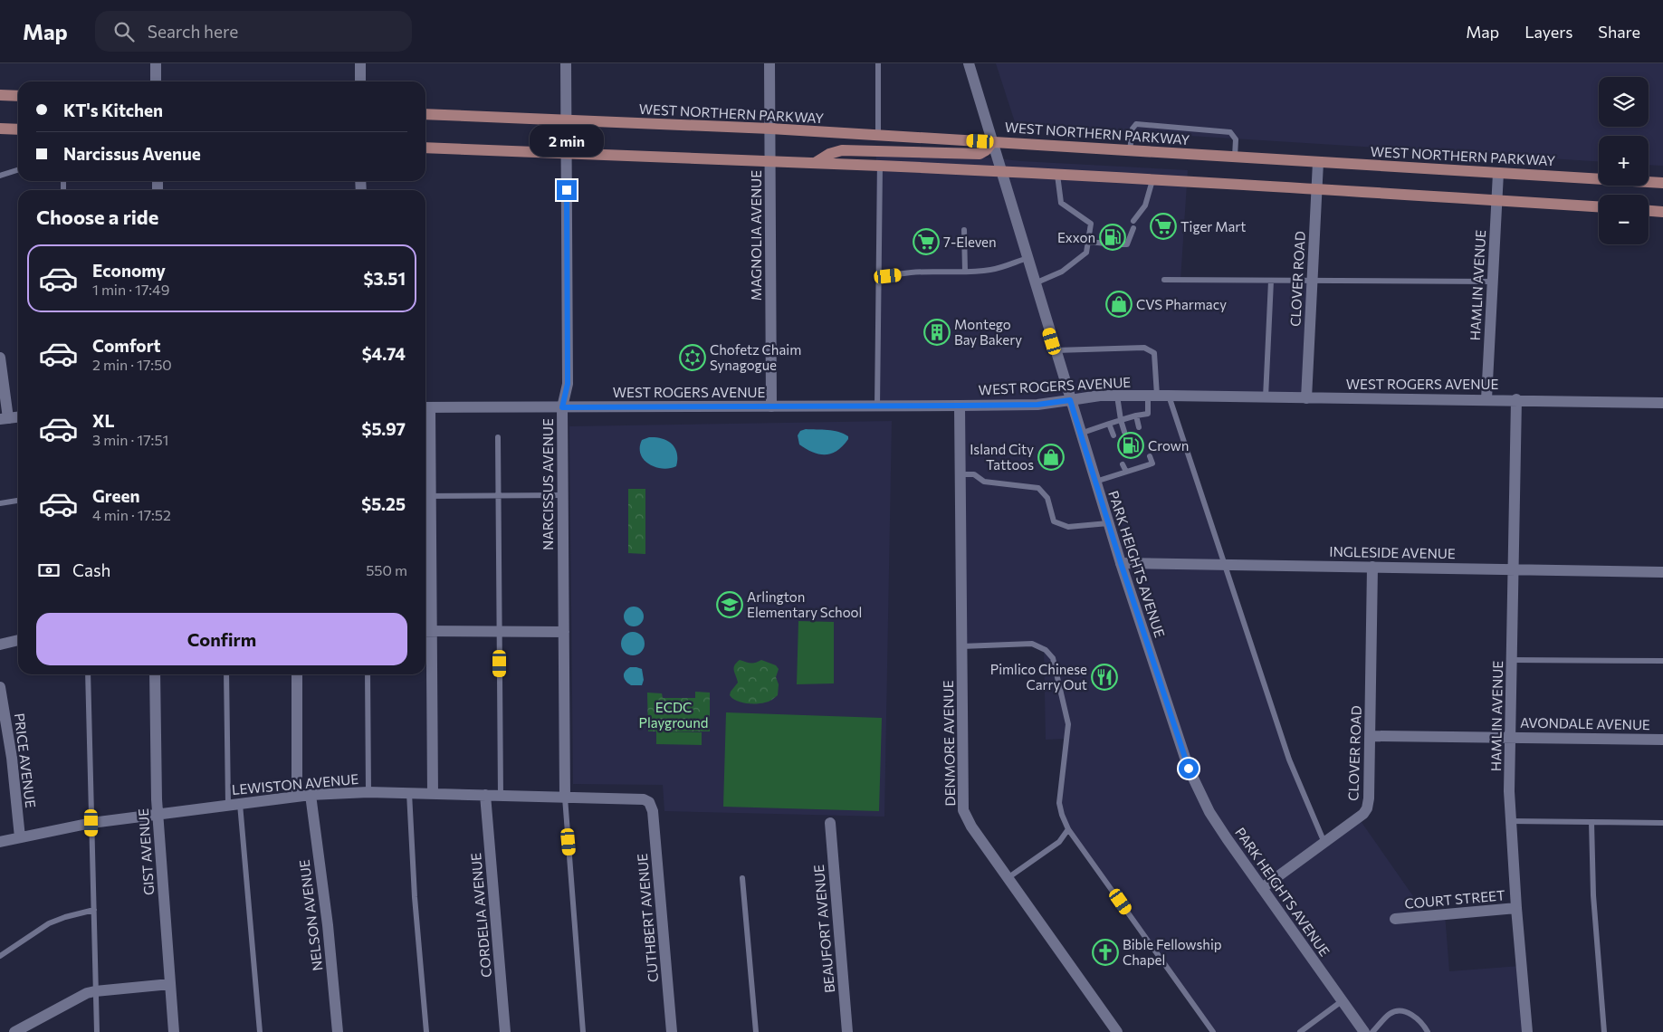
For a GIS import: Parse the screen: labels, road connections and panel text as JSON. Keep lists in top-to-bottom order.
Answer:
{
  "streets": {
    "main road": ["WEST NORTHERN PARKWAY"],
    "street": [
      "MAGNOLIA AVENUE",
      "CLOVER ROAD",
      "HAMLIN AVENUE",
      "WEST ROGERS AVENUE",
      "NARCISSUS AVENUE",
      "INGLESIDE AVENUE",
      "PARK HEIGHTS AVENUE",
      "AVONDALE AVENUE",
      "DENMORE AVENUE",
      "PRICE AVENUE",
      "LEWISTON AVENUE",
      "GIST AVENUE",
      "COURT STREET",
      "NELSON AVENUE",
      "CORDELIA AVENUE",
      "CUTHBERT AVENUE",
      "BEAUFORT AVENUE"
    ]
  },
  "crossings": [
    ["WEST NORTHERN PARKWAY", "MAGNOLIA AVENUE"],
    ["WEST NORTHERN PARKWAY", "CLOVER ROAD"],
    ["WEST NORTHERN PARKWAY", "HAMLIN AVENUE"],
    ["WEST NORTHERN PARKWAY", "NARCISSUS AVENUE"],
    ["WEST NORTHERN PARKWAY", "PARK HEIGHTS AVENUE"],
    ["MAGNOLIA AVENUE", "WEST ROGERS AVENUE"],
    ["CLOVER ROAD", "WEST ROGERS AVENUE"],
    ["CLOVER ROAD", "INGLESIDE AVENUE"],
    ["CLOVER ROAD", "PARK HEIGHTS AVENUE"],
    ["CLOVER ROAD", "AVONDALE AVENUE"],
    ["HAMLIN AVENUE", "WEST ROGERS AVENUE"],
    ["HAMLIN AVENUE", "INGLESIDE AVENUE"],
    ["HAMLIN AVENUE", "AVONDALE AVENUE"],
    ["HAMLIN AVENUE", "COURT STREET"],
    ["WEST ROGERS AVENUE", "NARCISSUS AVENUE"],
    ["WEST ROGERS AVENUE", "PARK HEIGHTS AVENUE"],
    ["WEST ROGERS AVENUE", "DENMORE AVENUE"],
    ["NARCISSUS AVENUE", "LEWISTON AVENUE"],
    ["INGLESIDE AVENUE", "PARK HEIGHTS AVENUE"],
    ["PRICE AVENUE", "LEWISTON AVENUE"],
    ["LEWISTON AVENUE", "GIST AVENUE"],
    ["LEWISTON AVENUE", "NELSON AVENUE"],
    ["LEWISTON AVENUE", "CORDELIA AVENUE"],
    ["LEWISTON AVENUE", "CUTHBERT AVENUE"]
  ],
  "parks": ["ECDC Playground"],
  "places": {
    "supermarket": ["Tiger Mart", "7-Eleven"],
    "fuel station": ["Exxon", "Crown"],
    "shop": ["CVS Pharmacy", "Island City Tattoos"],
    "building": ["Montego Bay Bakery"],
    "synagogue": ["Chofetz Chaim Synagogue"],
    "school or university": ["Arlington Elementary School"],
    "restaurant": ["Pimlico Chinese Carry Out"],
    "church": ["Bible Fellowship Chapel"]
  },
  "page": {
    "header": "Map",
    "search": "Search here",
    "nav": ["Map", "Layers", "Share"],
    "map_buttons": ["+", "−"],
    "banner": ["KT's Kitchen", "Narcissus Avenue"],
    "bubble": "2 min",
    "heading": "Choose a ride",
    "list": [
      {
        "name": "Economy",
        "note": "1 min · 17:49",
        "value": "$3.51"
      },
      {
        "name": "Comfort",
        "note": "2 min · 17:50",
        "value": "$4.74"
      },
      {
        "name": "XL",
        "note": "3 min · 17:51",
        "value": "$5.97"
      },
      {
        "name": "Green",
        "note": "4 min · 17:52",
        "value": "$5.25"
      }
    ],
    "pay": ["Cash", "550 m"],
    "buttons": "Confirm"
  }
}
